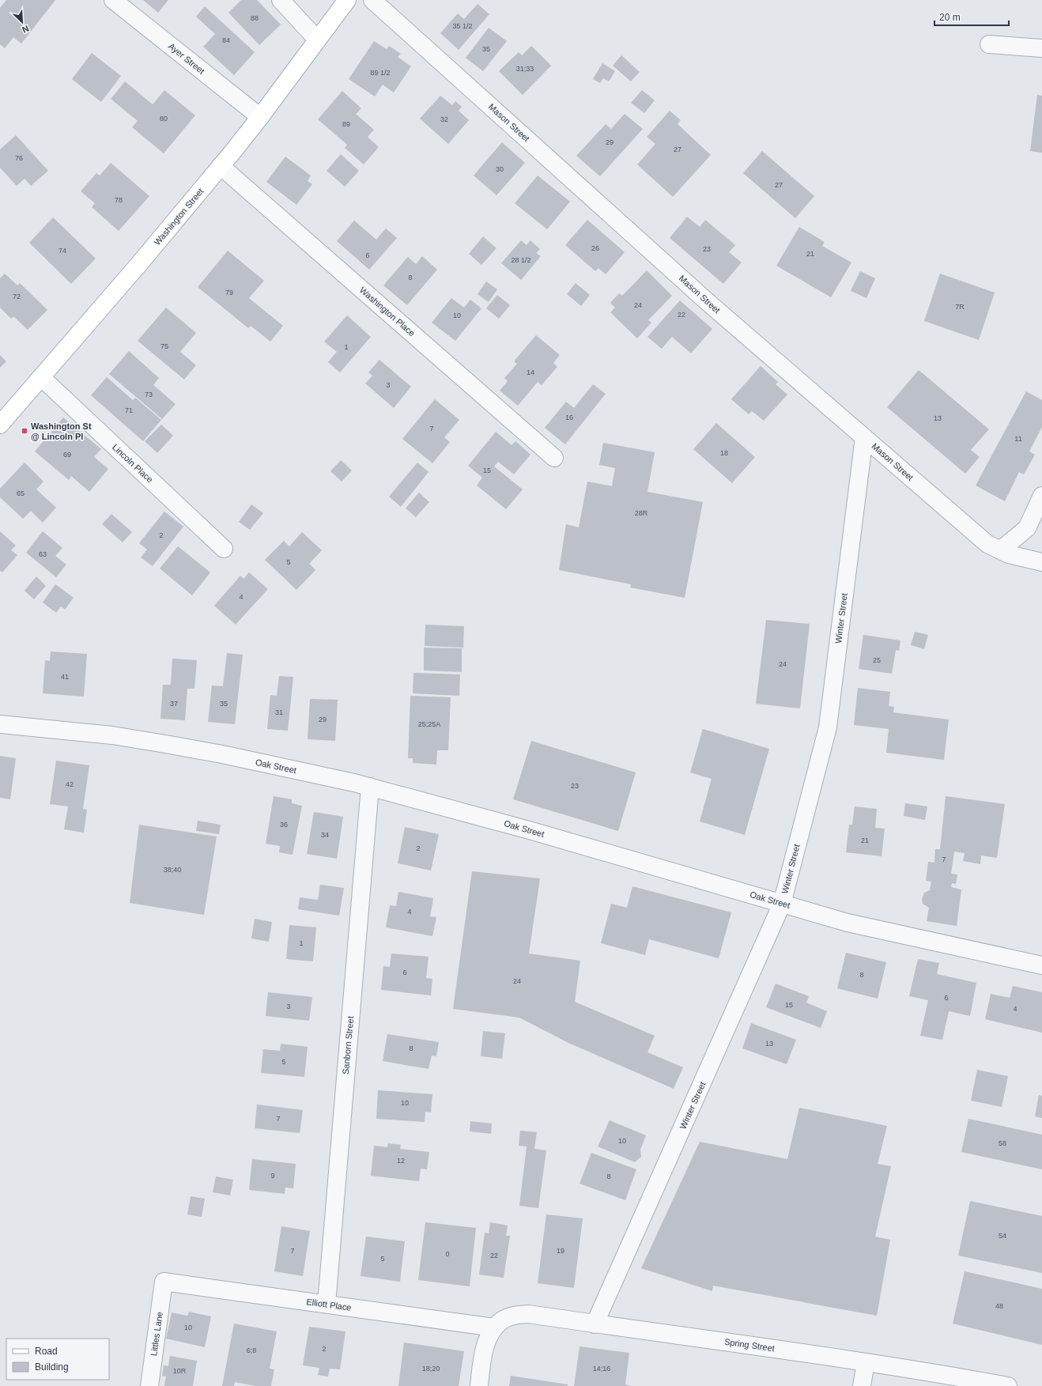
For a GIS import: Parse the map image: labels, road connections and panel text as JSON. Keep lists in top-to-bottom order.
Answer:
{
  "streets": {
    "main road": ["Washington Street"],
    "street": [
      "Ayer Street",
      "Mason Street",
      "Washington Place",
      "Lincoln Place",
      "Winter Street",
      "Oak Street",
      "Sanborn Street",
      "Elliott Place",
      "Littles Lane",
      "Spring Street"
    ]
  },
  "crossings": [
    ["Ayer Street", "Washington Street"],
    ["Mason Street", "Winter Street"],
    ["Washington Street", "Washington Place"],
    ["Washington Street", "Lincoln Place"],
    ["Winter Street", "Oak Street"],
    ["Winter Street", "Spring Street"],
    ["Oak Street", "Sanborn Street"],
    ["Sanborn Street", "Elliott Place"],
    ["Elliott Place", "Littles Lane"],
    ["Elliott Place", "Spring Street"]
  ],
  "places": {
    "transit": ["Washington St @ Lincoln Pl"]
  },
  "house_numbers": [
    "88",
    "35 1/2",
    "84",
    "35",
    "31;33",
    "89 1/2",
    "80",
    "32",
    "89",
    "29",
    "27",
    "76",
    "30",
    "27",
    "78",
    "26",
    "23",
    "74",
    "21",
    "6",
    "28 1/2",
    "8",
    "79",
    "72",
    "24",
    "7R",
    "22",
    "10",
    "75",
    "1",
    "14",
    "3",
    "73",
    "71",
    "16",
    "13",
    "7",
    "11",
    "18",
    "69",
    "15",
    "65",
    "28R",
    "2",
    "63",
    "5",
    "4",
    "25",
    "24",
    "41",
    "37",
    "35",
    "31",
    "29",
    "25;25A",
    "42",
    "23",
    "36",
    "34",
    "21",
    "2",
    "7",
    "38;40",
    "4",
    "1",
    "6",
    "8",
    "24",
    "6",
    "15",
    "3",
    "4",
    "13",
    "8",
    "5",
    "10",
    "7",
    "10",
    "58",
    "12",
    "9",
    "8",
    "54",
    "7",
    "19",
    "0",
    "22",
    "5",
    "48",
    "10",
    "2",
    "6;8",
    "18;20",
    "14;16",
    "10R"
  ],
  "legend": ["Road", "Building"],
  "scale_bar": "20 m",
  "north": "bottom right"
}
